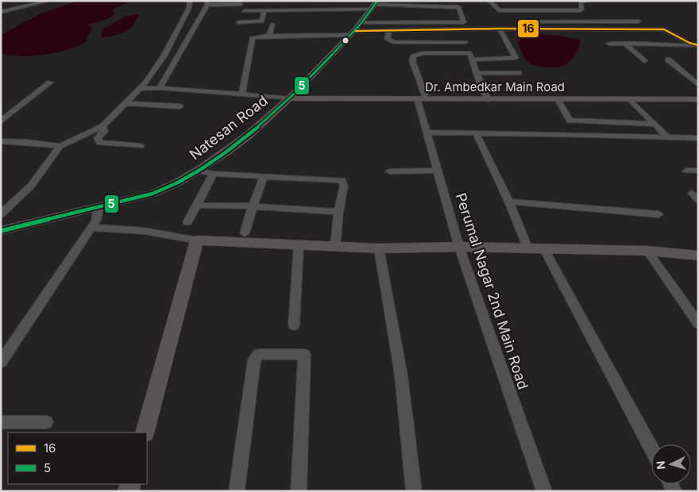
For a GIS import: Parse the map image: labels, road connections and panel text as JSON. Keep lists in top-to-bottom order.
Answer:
{
  "streets": {
    "street": ["Dr. Ambedkar Main Road", "Natesan Road", "Perumal Nagar 2nd Main Road"]
  },
  "crossings": [
    ["Dr. Ambedkar Main Road", "Natesan Road"],
    ["Dr. Ambedkar Main Road", "Perumal Nagar 2nd Main Road"]
  ],
  "lines": ["transit line 5", "transit line 16"],
  "legend": ["16", "5"],
  "north": "left"
}
